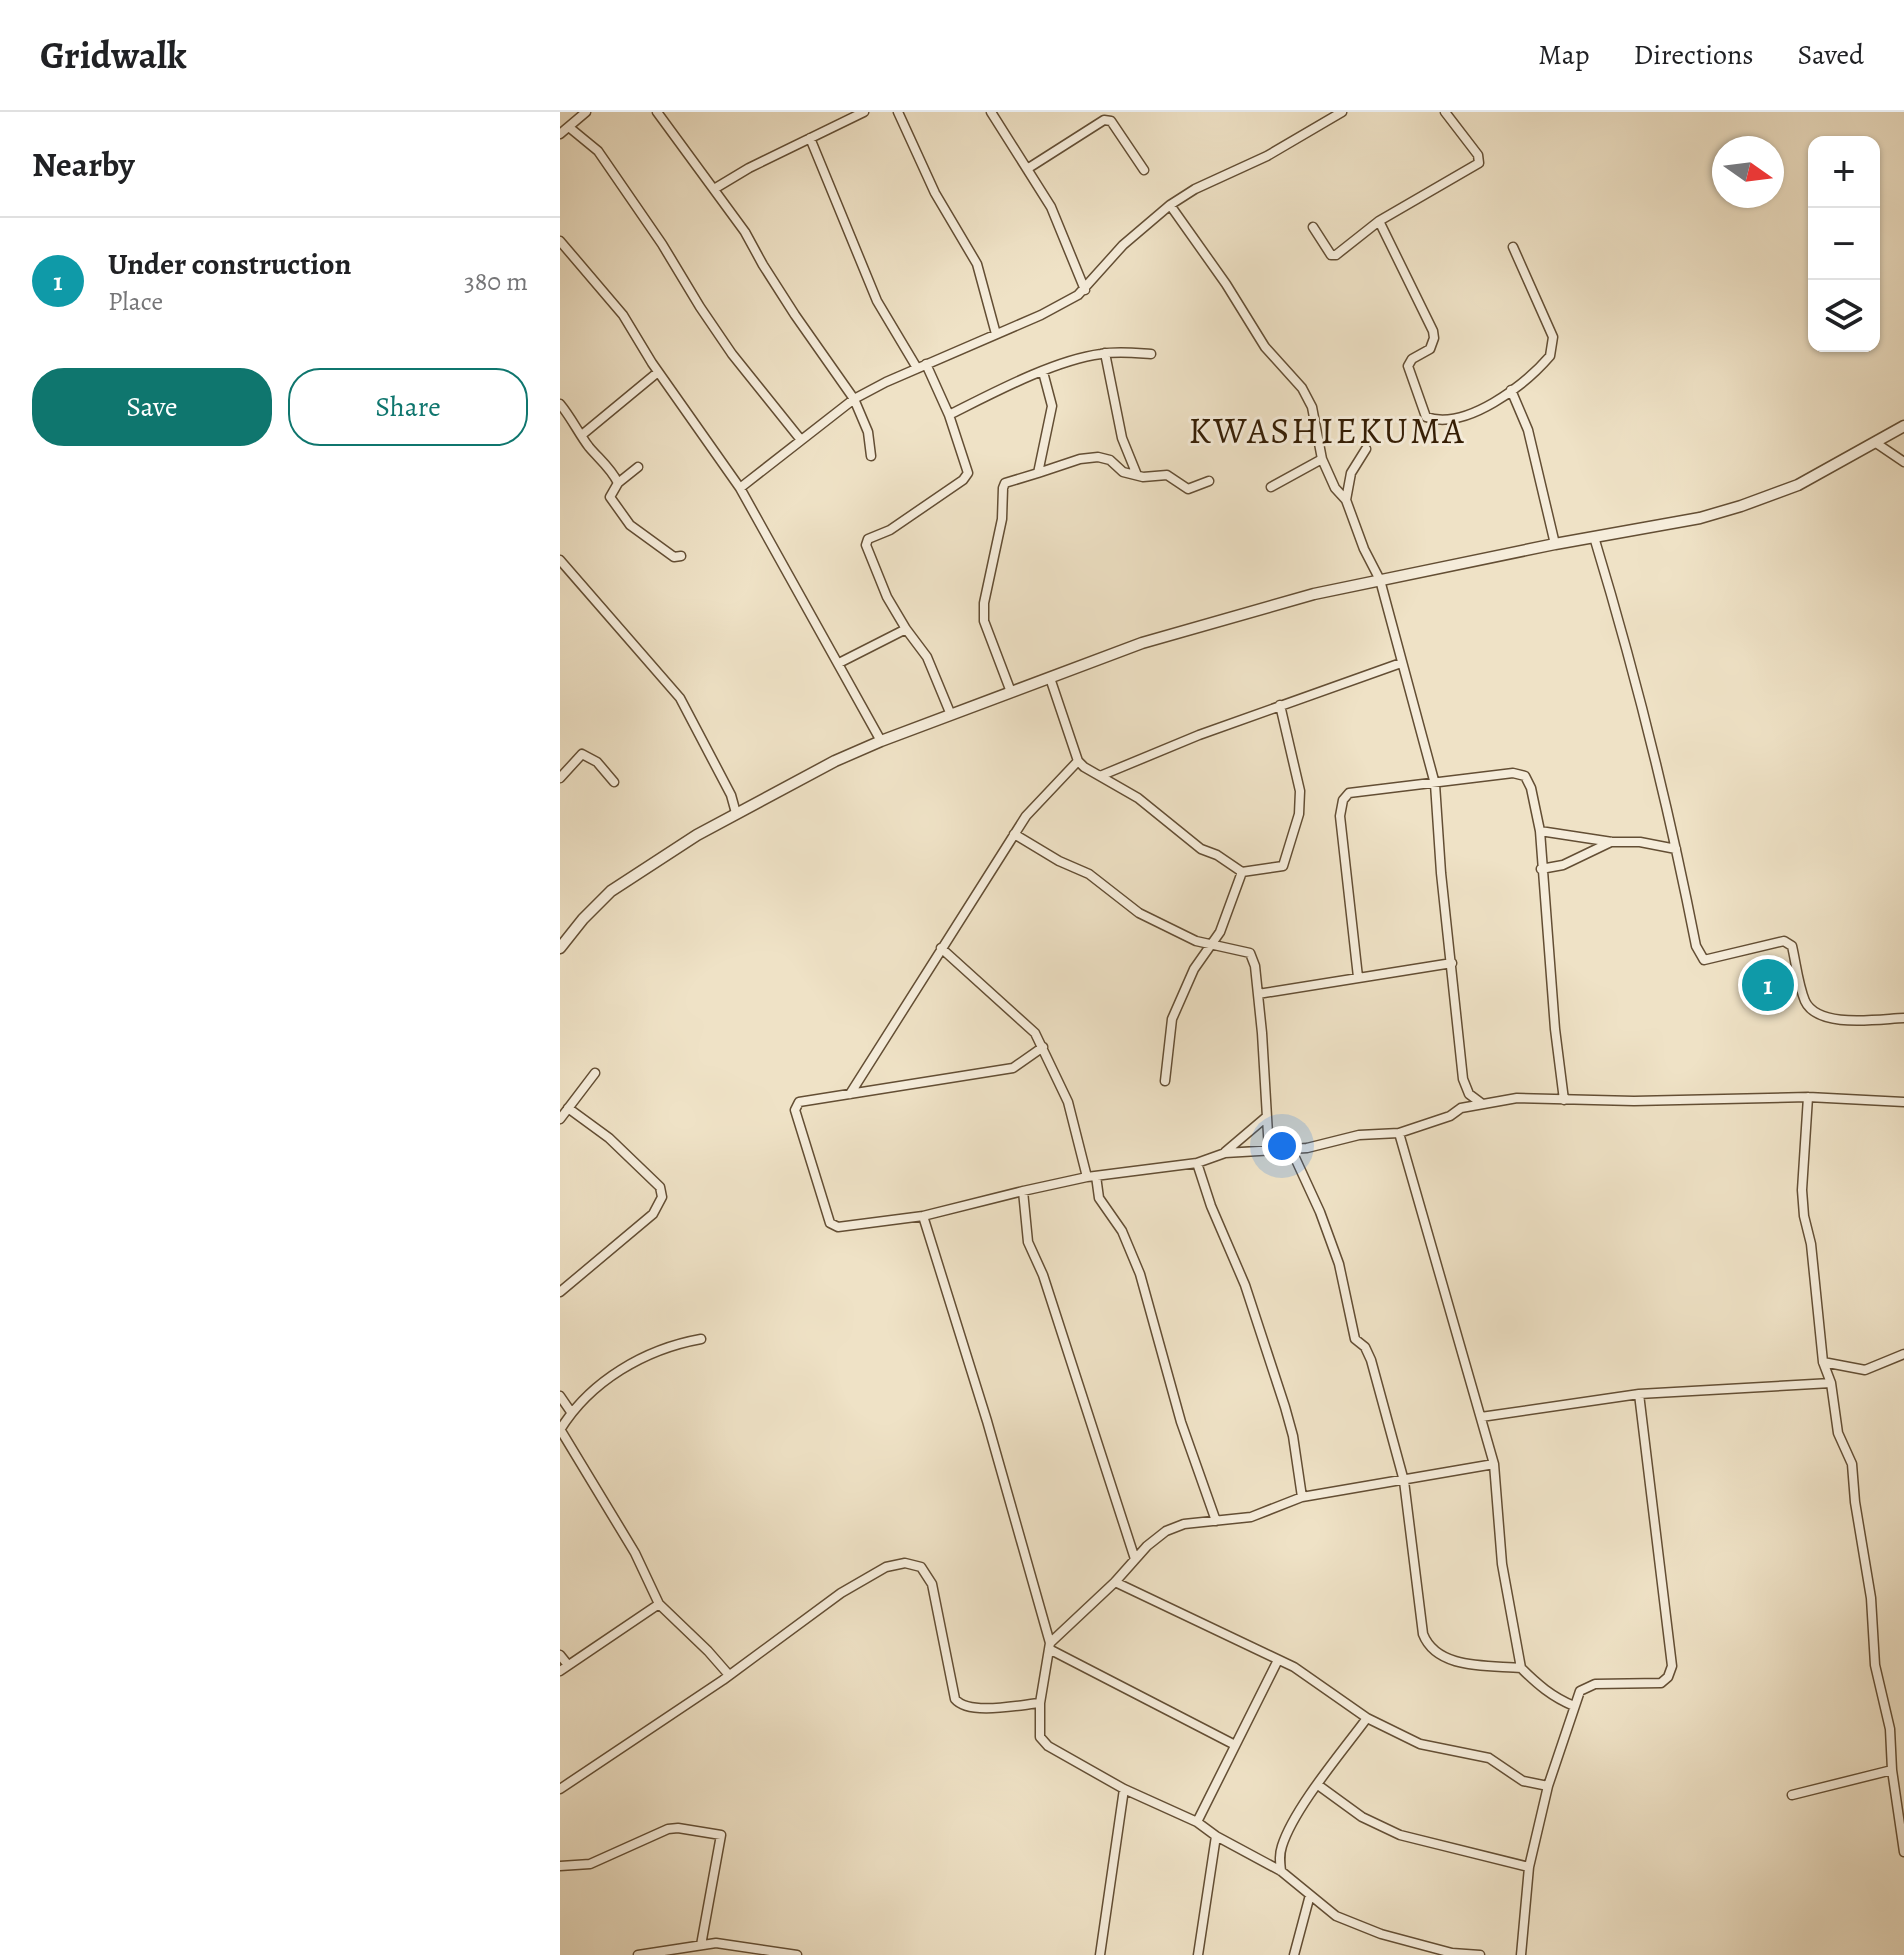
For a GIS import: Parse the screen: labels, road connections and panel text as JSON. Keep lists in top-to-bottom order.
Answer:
{
  "districts": ["KWASHIEKUMA"],
  "north": "right",
  "page": {
    "header": "Gridwalk",
    "nav": ["Map", "Directions", "Saved"],
    "heading": "Nearby",
    "map_buttons": ["+", "−"],
    "list": [
      {
        "mark": "1",
        "name": "Under construction",
        "note": "Place",
        "value": "380 m"
      }
    ],
    "buttons": ["Save", "Share"],
    "pins": "1"
  }
}
